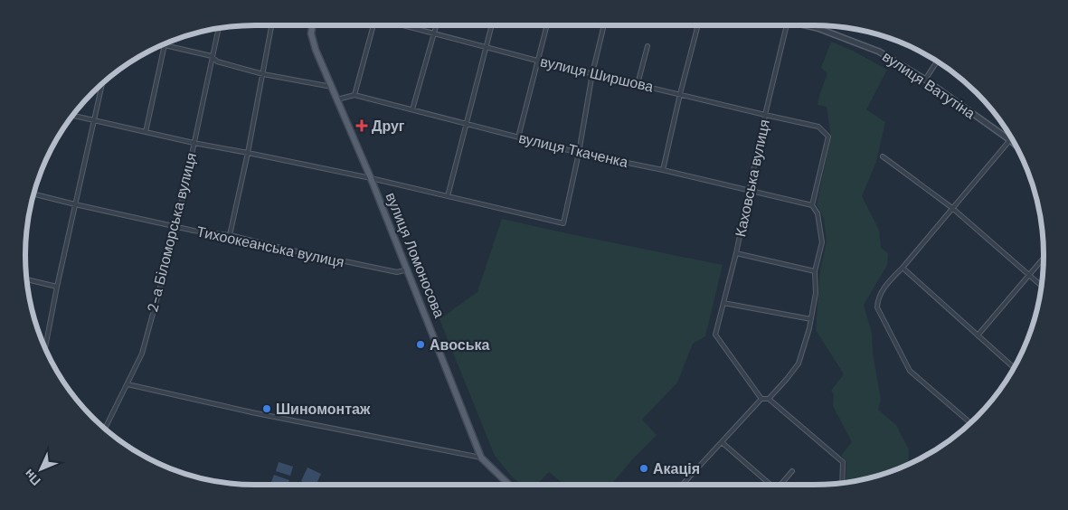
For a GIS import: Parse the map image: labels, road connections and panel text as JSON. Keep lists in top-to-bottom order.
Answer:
{
  "streets": {
    "main road": ["вулиця Ломоносова"],
    "street": [
      "вулиця Ширшова",
      "вулиця Ватутіна",
      "вулиця Ткаченка",
      "Каховська вулиця",
      "2-а Біломорська вулиця",
      "Тихоокеанська вулиця"
    ]
  },
  "crossings": [
    ["вулиця Ширшова", "вулиця Ткаченка"],
    ["вулиця Ширшова", "Каховська вулиця"],
    ["вулиця Ткаченка", "Каховська вулиця"],
    ["вулиця Ткаченка", "вулиця Ломоносова"],
    ["2-а Біломорська вулиця", "Тихоокеанська вулиця"],
    ["Тихоокеанська вулиця", "вулиця Ломоносова"]
  ],
  "places": {
    "health": ["Друг"],
    "other": ["Авоська", "Шиномонтаж", "Акація"]
  },
  "north": "bottom left"
}
